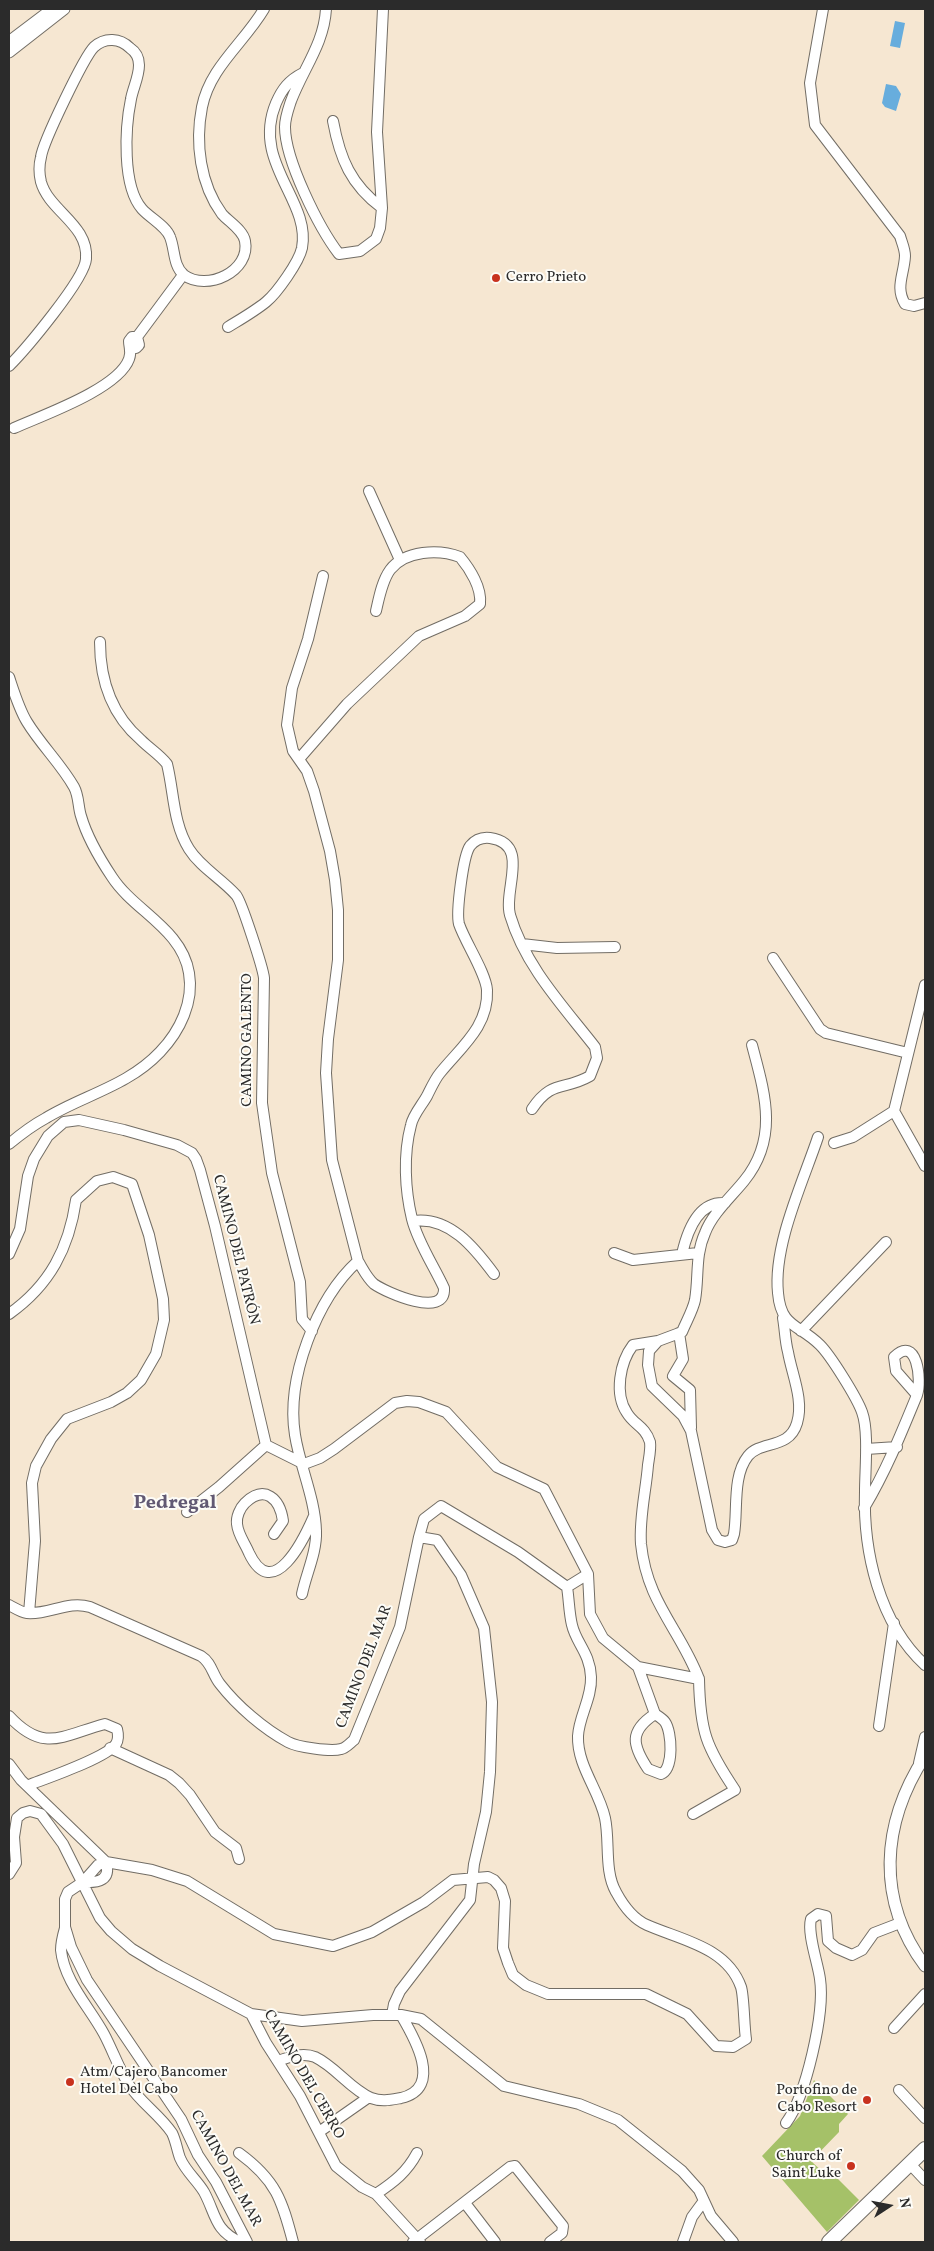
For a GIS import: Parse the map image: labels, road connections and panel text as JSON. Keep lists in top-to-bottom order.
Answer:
{
  "streets": {
    "street": [
      "CAMINO GALENTO",
      "CAMINO DEL PATRÓN",
      "CAMINO DEL MAR",
      "CAMINO DEL CERRO"
    ]
  },
  "crossings": [
    ["CAMINO DEL MAR", "CAMINO DEL CERRO"]
  ],
  "districts": ["Pedregal"],
  "places": [
    "Cerro Prieto",
    "Atm/Cajero Bancomer Hotel Del Cabo",
    "Portofino de Cabo Resort",
    "Church of Saint Luke"
  ],
  "north": "right"
}
